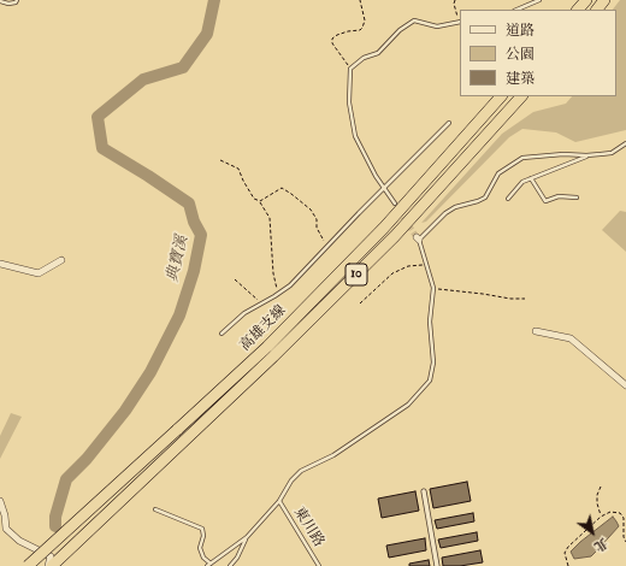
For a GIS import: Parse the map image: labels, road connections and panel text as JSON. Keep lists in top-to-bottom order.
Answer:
{
  "streets": {
    "highway": ["10", "高雄支線"],
    "lane": ["東川路"]
  },
  "water": ["典寶溪"],
  "legend": ["道路", "公園", "建築"],
  "north": "bottom right"
}
